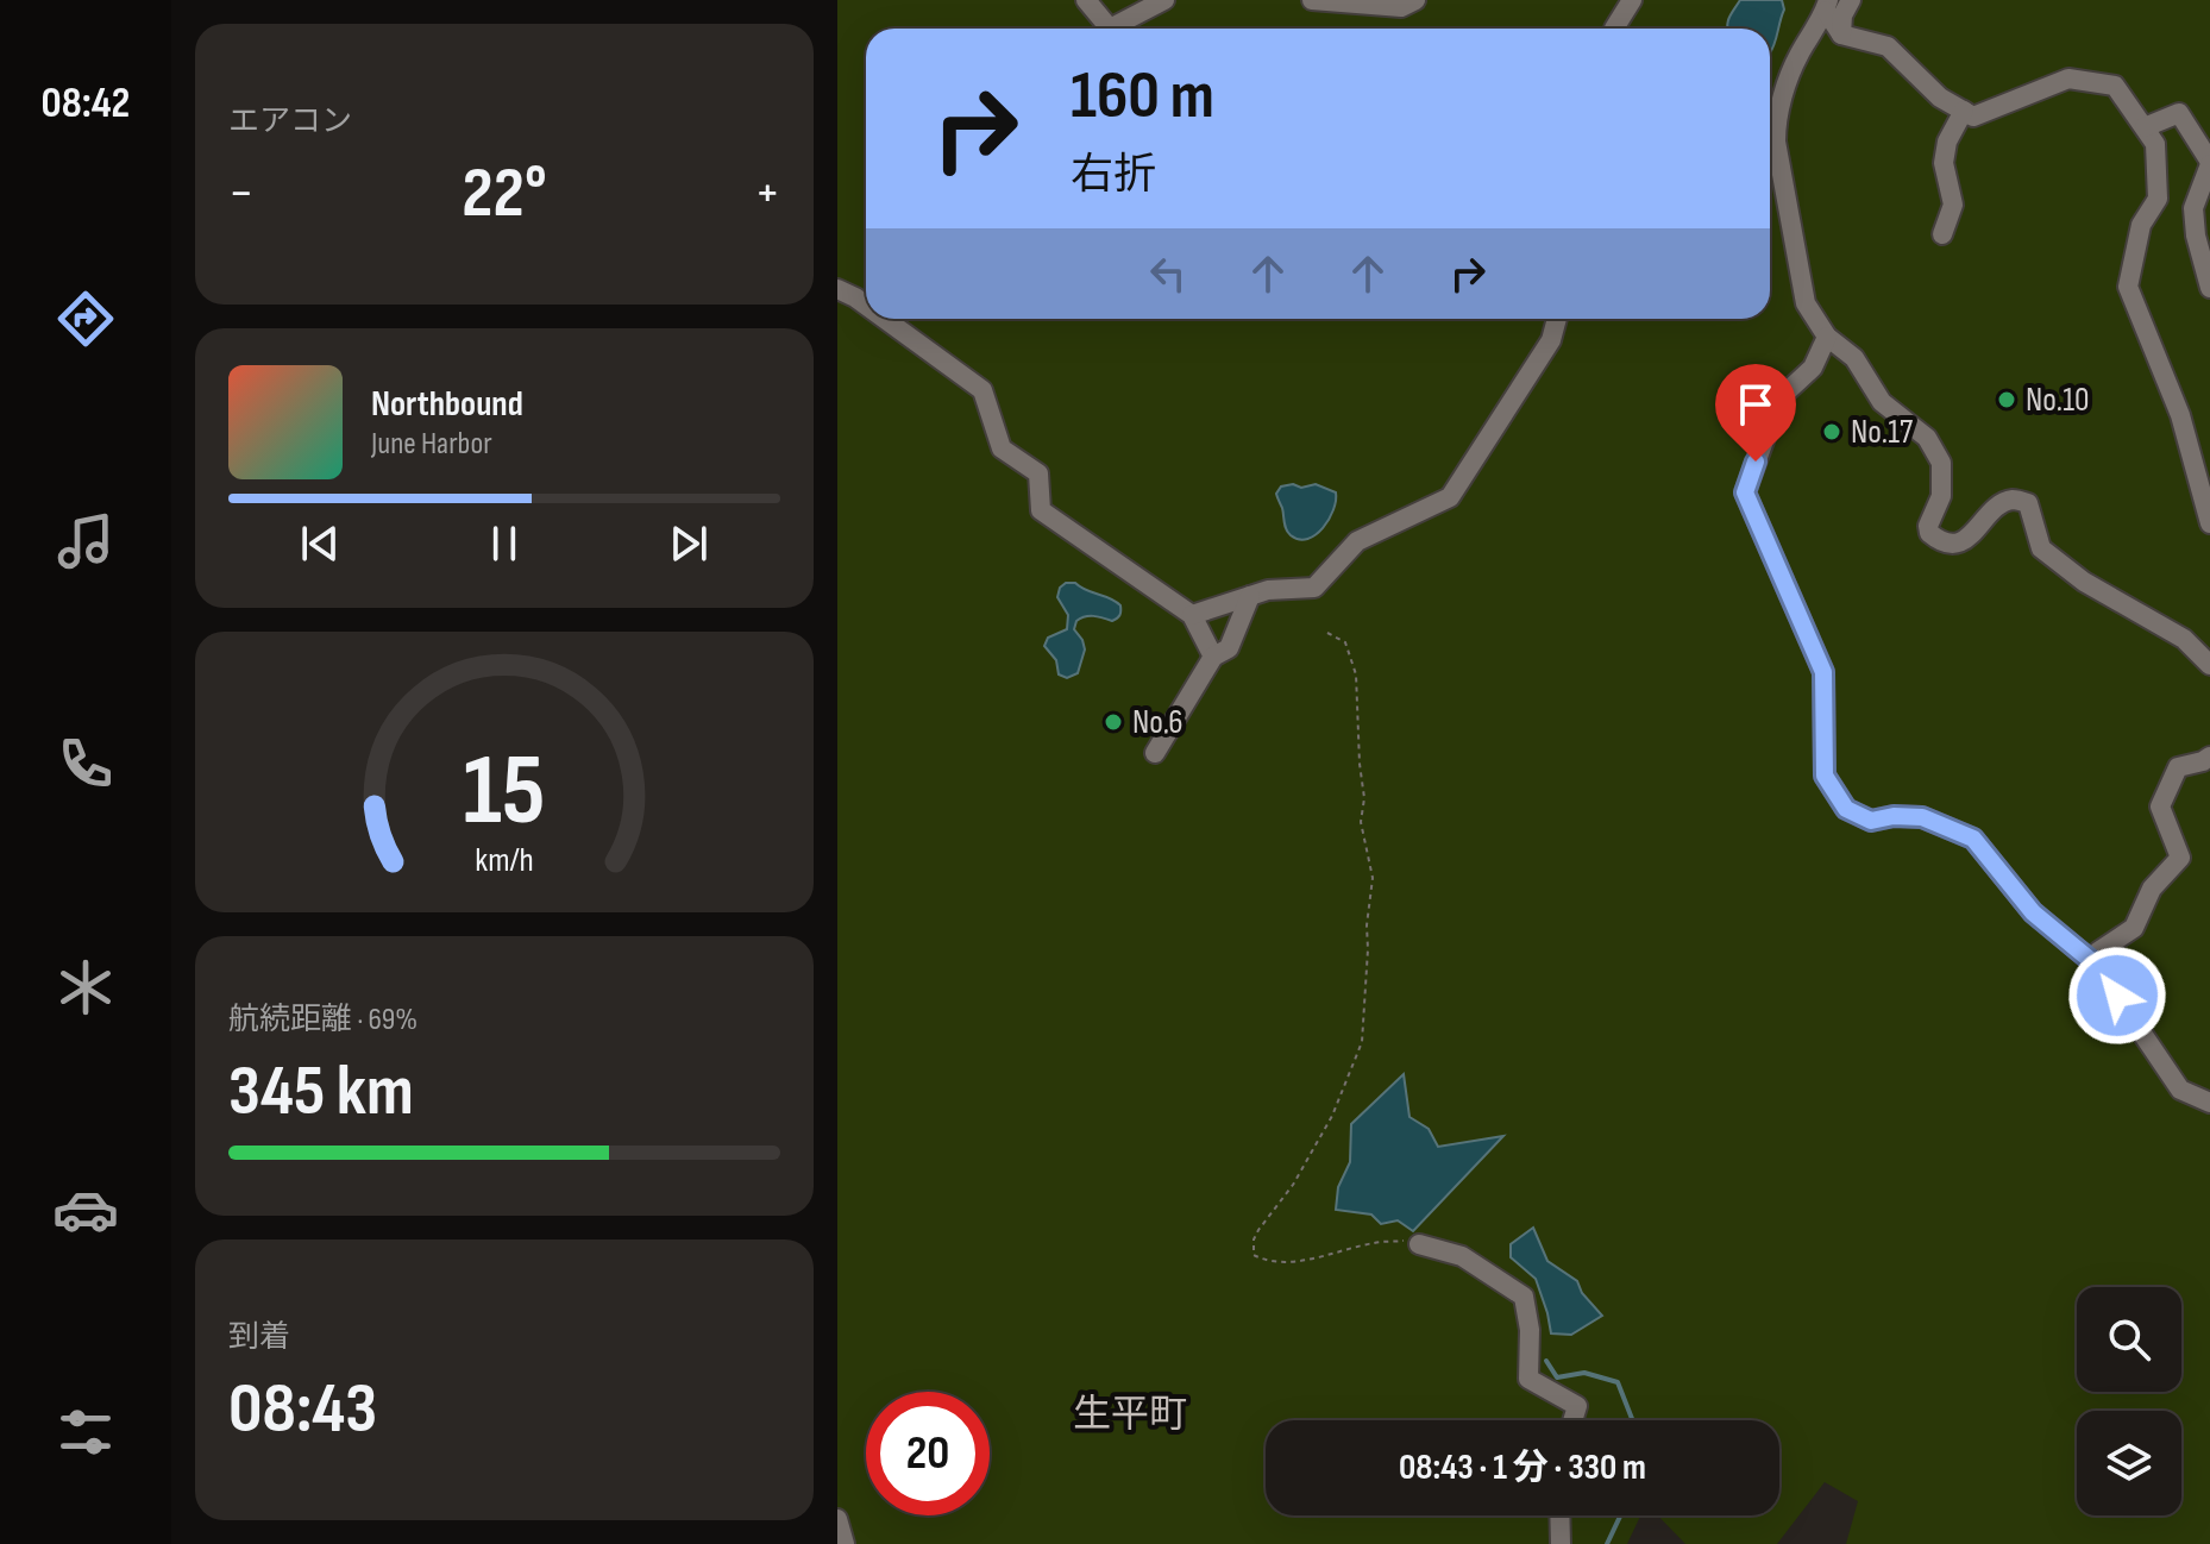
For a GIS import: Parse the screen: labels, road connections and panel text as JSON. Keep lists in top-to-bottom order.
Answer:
{
  "districts": ["生平町"],
  "places": ["No.10", "No.17", "No.6"],
  "page": {
    "tabs": "08:42",
    "tile": [
      "エアコン",
      ["航続距離 · 69%", "345 km"],
      ["到着", "08:43"]
    ],
    "turn": ["160 m", "右折"],
    "heat": ["−", "22°", "+"],
    "song": ["Northbound", "June Harbor"],
    "limit": "20",
    "trip": "08:43 · 1 分 · 330 m",
    "gauge": ["15", "km/h"]
  }
}
